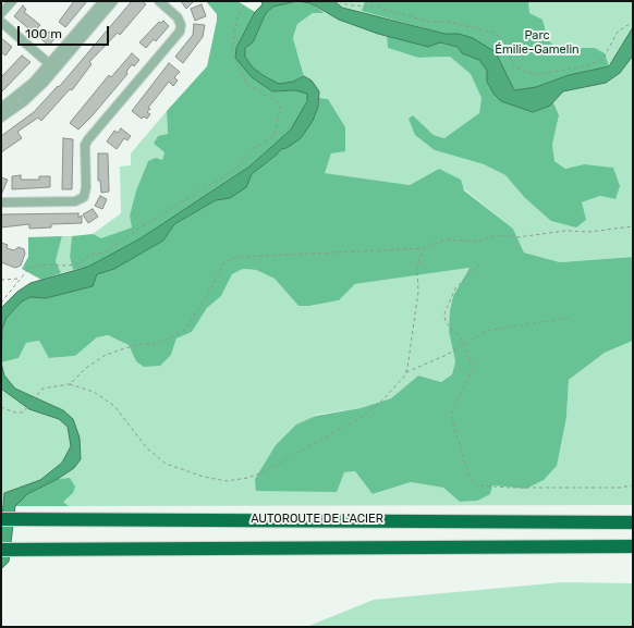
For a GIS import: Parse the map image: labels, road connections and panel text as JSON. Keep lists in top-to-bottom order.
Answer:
{
  "streets": {
    "highway": ["AUTOROUTE DE L'ACIER"]
  },
  "parks": ["Parc Émilie-Gamelin"],
  "scale_bar": "100 m"
}
